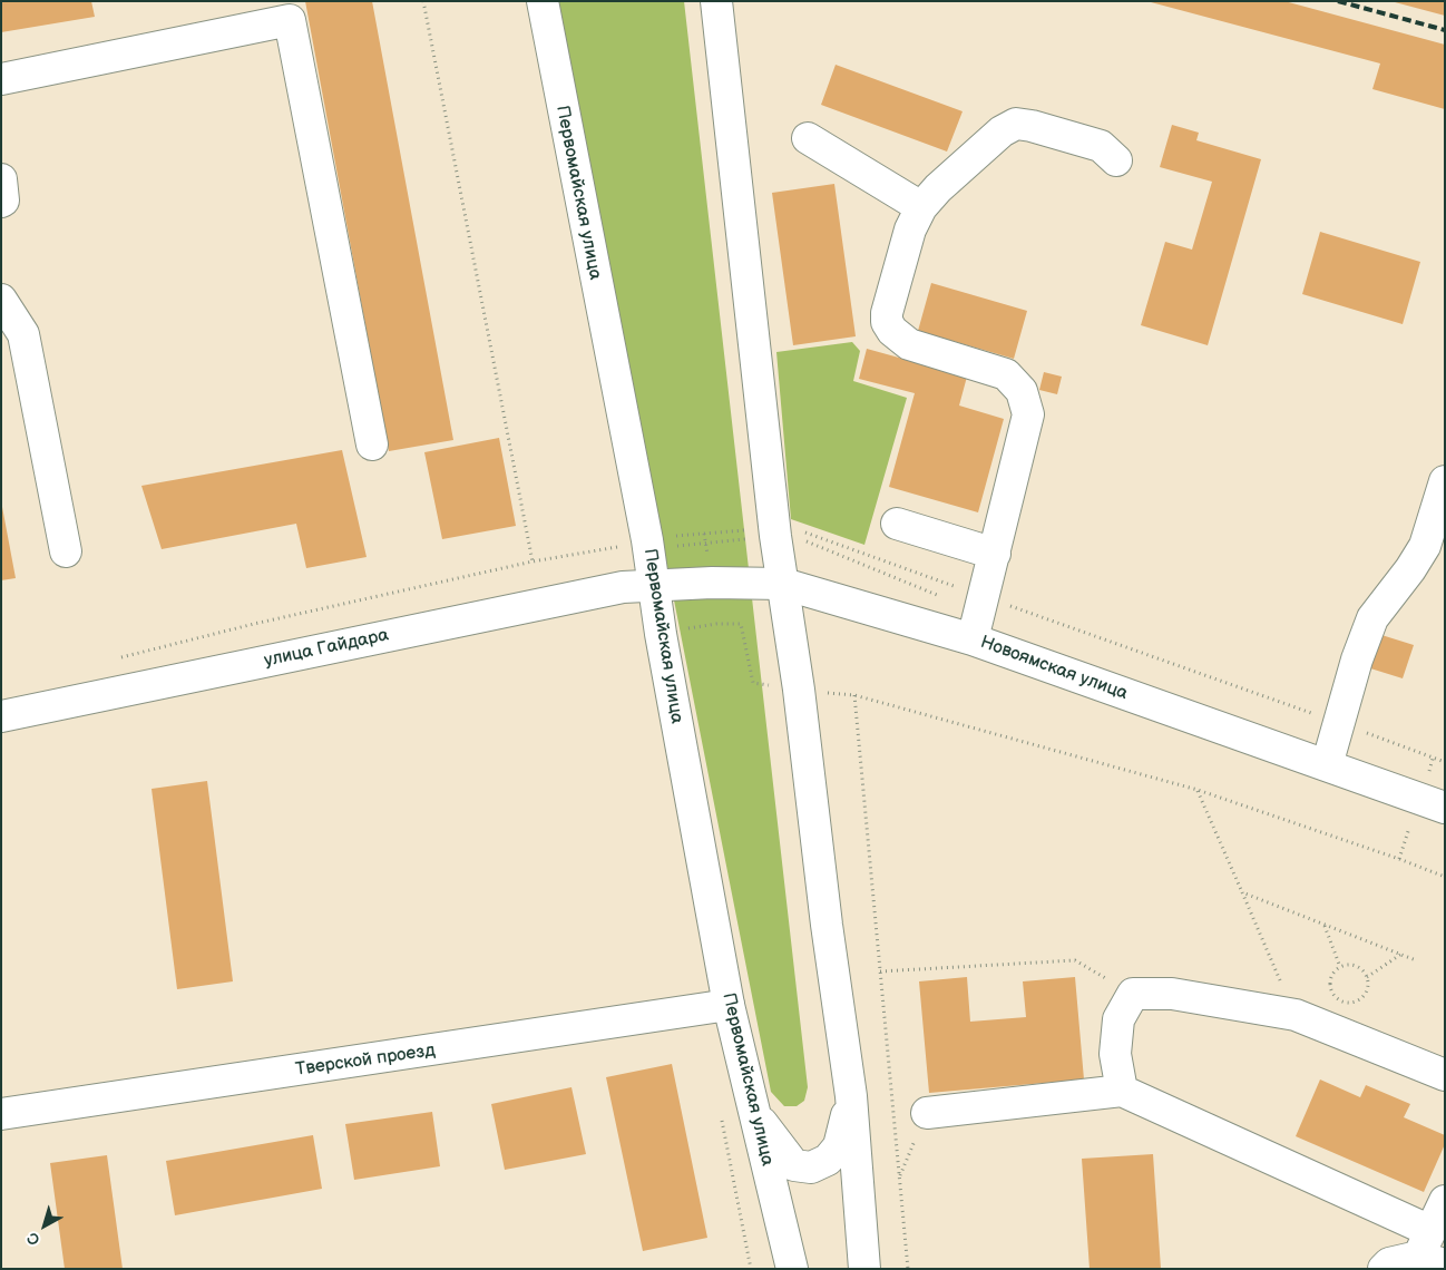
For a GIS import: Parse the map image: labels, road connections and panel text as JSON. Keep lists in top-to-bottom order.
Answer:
{
  "streets": {
    "main road": [
      "Первомайская улица",
      "улица Гайдара",
      "Новоямская улица",
      "Тверской проезд"
    ]
  },
  "crossings": [
    ["Первомайская улица", "улица Гайдара"],
    ["Первомайская улица", "Новоямская улица"],
    ["Первомайская улица", "Тверской проезд"],
    ["улица Гайдара", "Новоямская улица"]
  ],
  "north": "bottom left"
}
